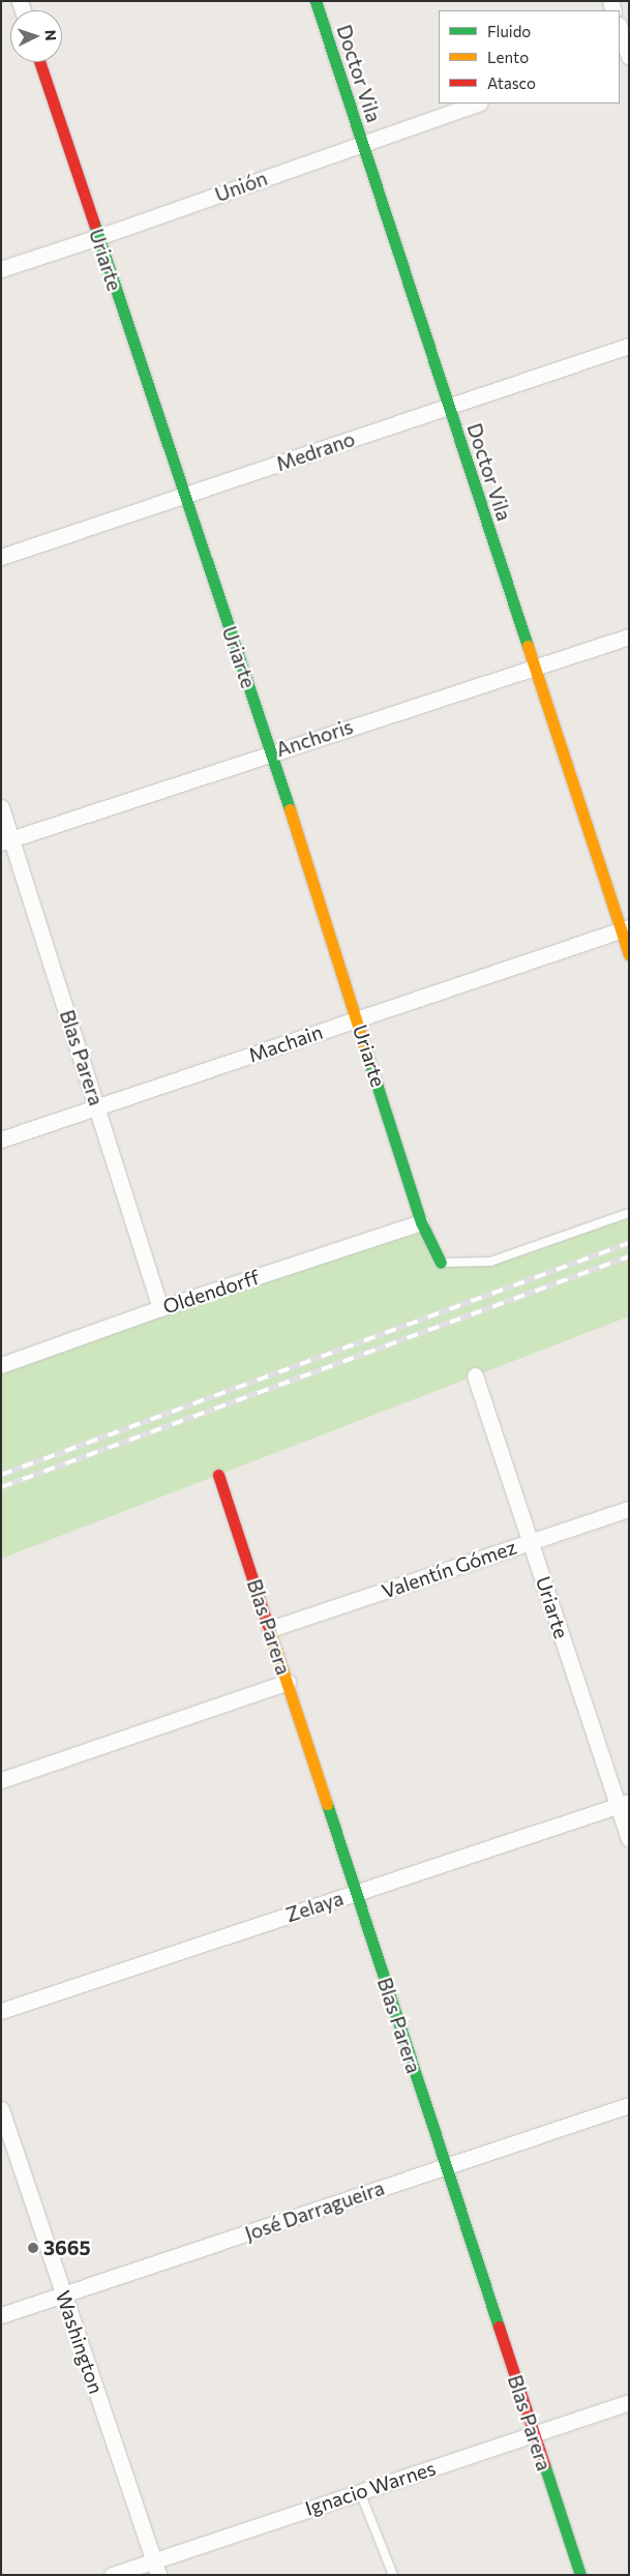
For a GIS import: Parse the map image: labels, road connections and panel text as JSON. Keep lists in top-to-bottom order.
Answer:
{
  "streets": {
    "street": [
      "Doctor Vila",
      "Unión",
      "Uriarte",
      "Medrano",
      "Anchoris",
      "Machain",
      "Blas Parera",
      "Oldendorff",
      "Valentín Gómez",
      "Zelaya",
      "José Darragueira",
      "Washington",
      "Ignacio Warnes"
    ]
  },
  "crossings": [
    ["Doctor Vila", "Unión"],
    ["Doctor Vila", "Medrano"],
    ["Doctor Vila", "Anchoris"],
    ["Doctor Vila", "Machain"],
    ["Unión", "Uriarte"],
    ["Uriarte", "Medrano"],
    ["Uriarte", "Anchoris"],
    ["Uriarte", "Machain"],
    ["Uriarte", "Oldendorff"],
    ["Uriarte", "Valentín Gómez"],
    ["Uriarte", "Zelaya"],
    ["Anchoris", "Blas Parera"],
    ["Machain", "Blas Parera"],
    ["Blas Parera", "Oldendorff"],
    ["Blas Parera", "Valentín Gómez"],
    ["Blas Parera", "Zelaya"],
    ["Blas Parera", "José Darragueira"],
    ["Blas Parera", "Ignacio Warnes"],
    ["José Darragueira", "Washington"],
    ["Washington", "Ignacio Warnes"]
  ],
  "places": ["3665"],
  "legend": ["Fluido", "Lento", "Atasco"],
  "north": "right"
}
